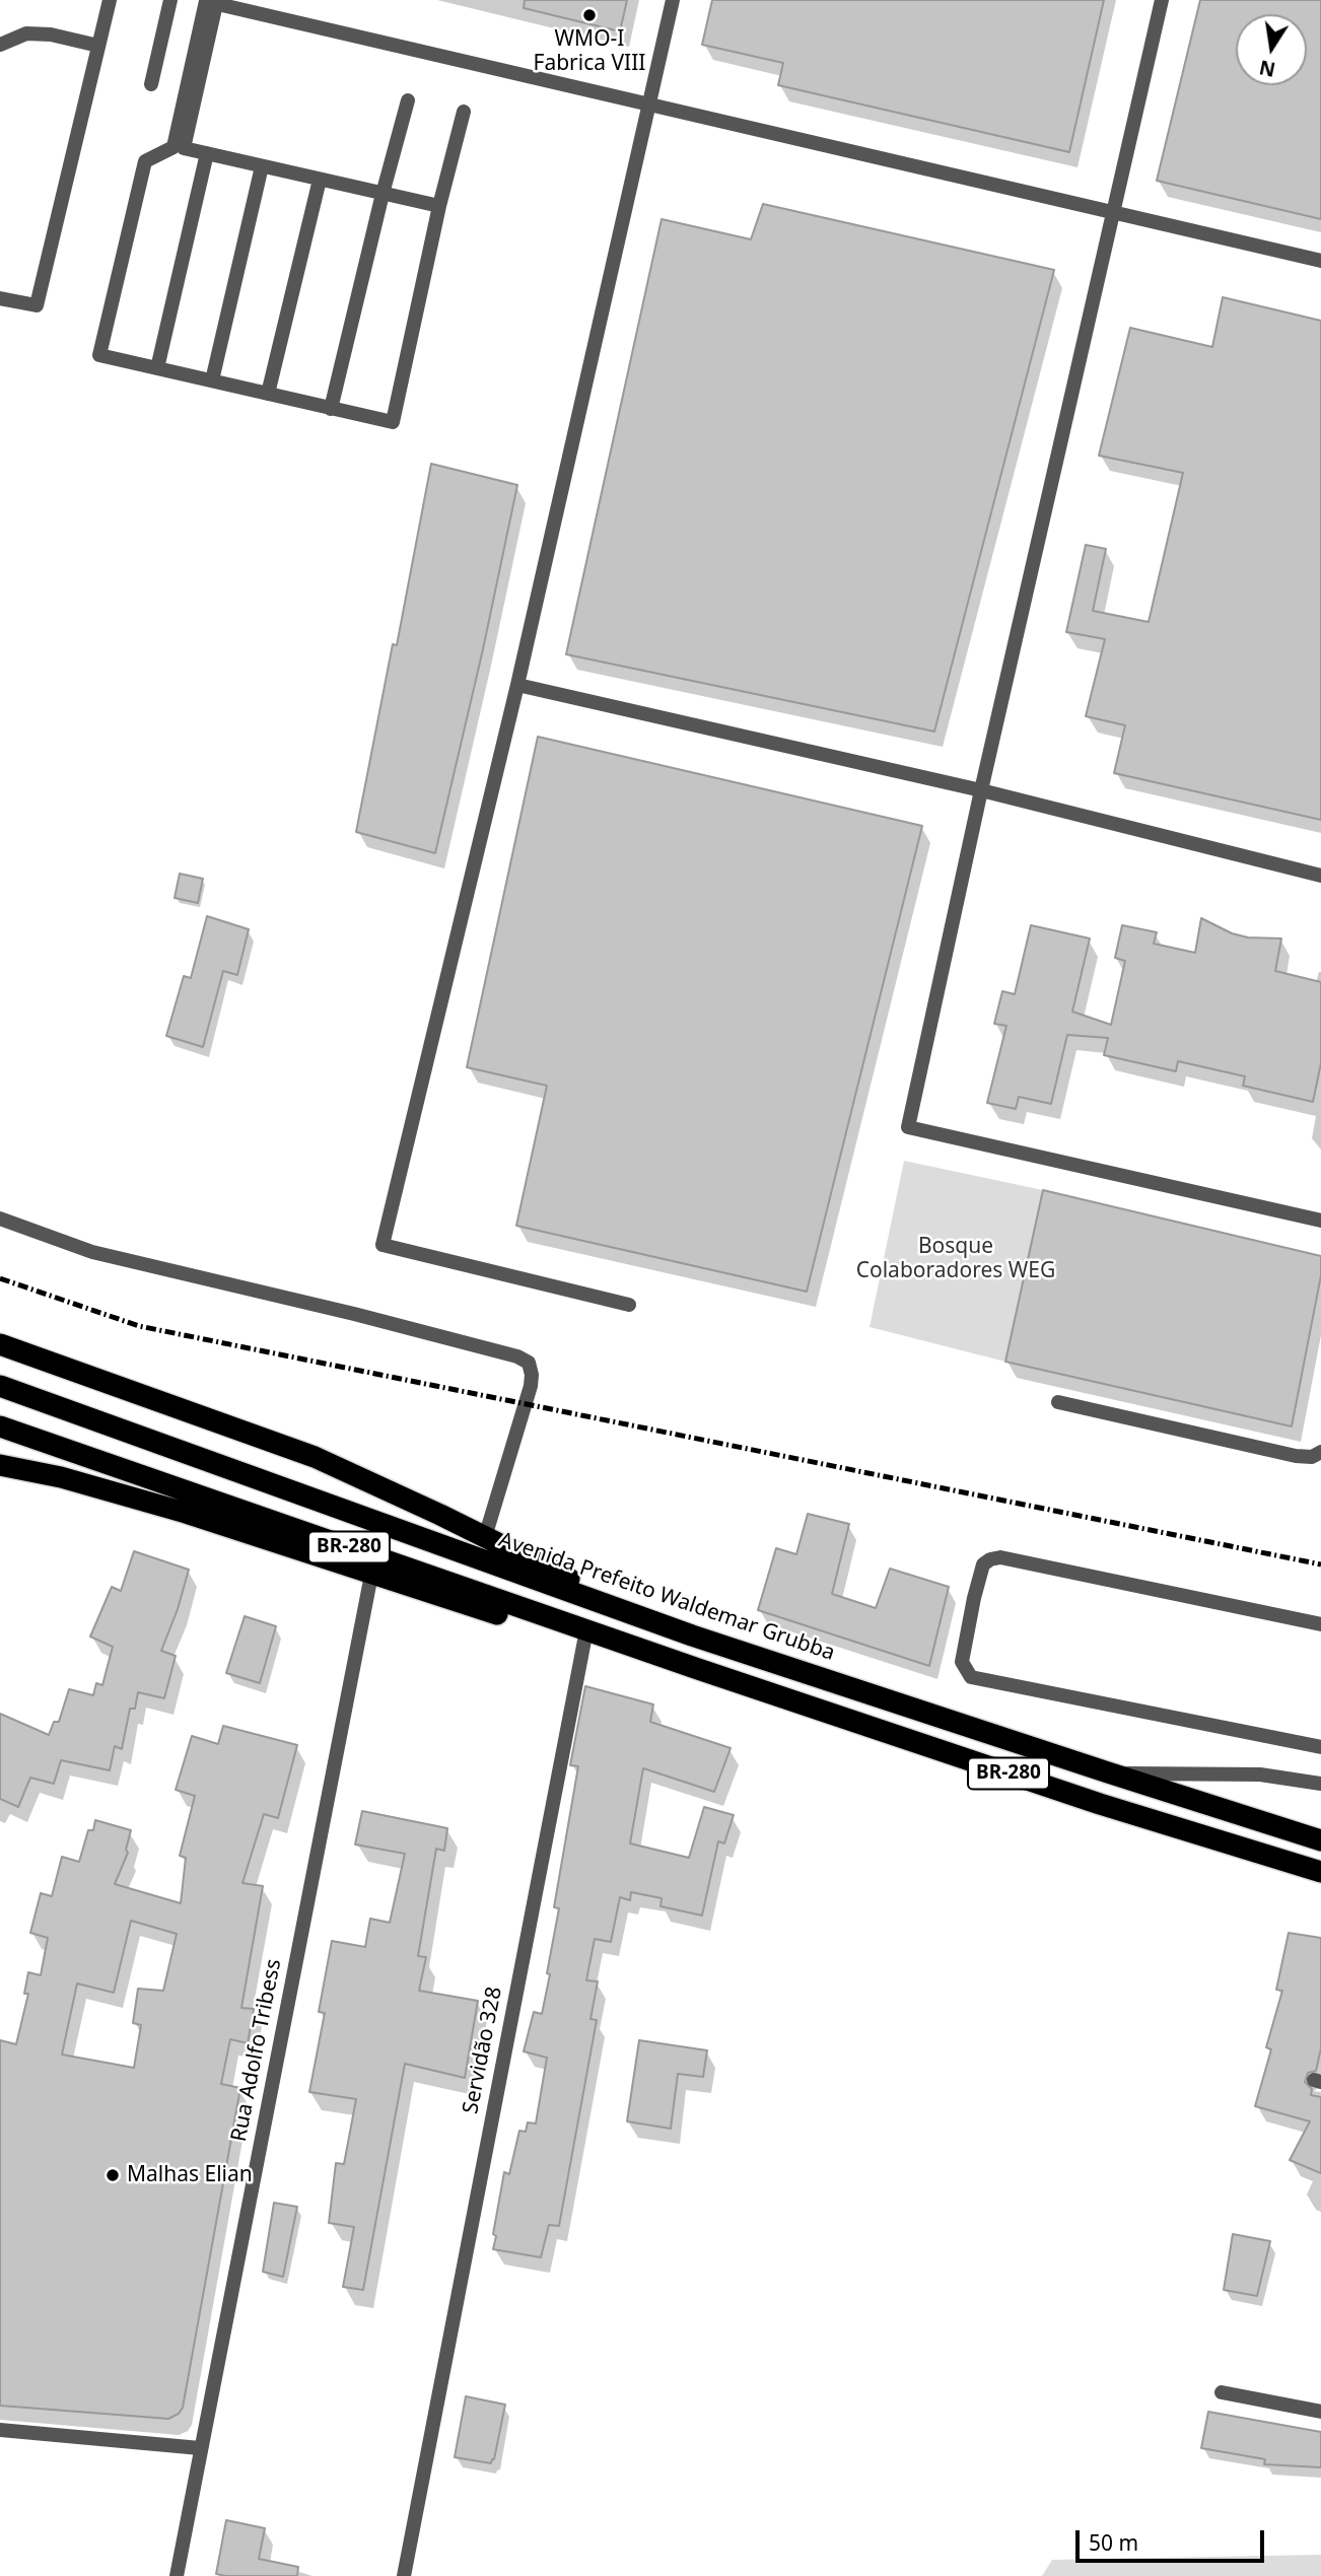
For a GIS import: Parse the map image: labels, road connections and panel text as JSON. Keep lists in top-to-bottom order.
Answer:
{
  "streets": {
    "highway": ["BR-280", "Avenida Prefeito Waldemar Grubba"],
    "street": ["Rua Adolfo Tribess", "Servidão 328"]
  },
  "parks": ["Bosque Colaboradores WEG"],
  "places": ["WMO-I Fabrica VIII", "Malhas Elian"],
  "scale_bar": "50 m",
  "north": "bottom"
}
